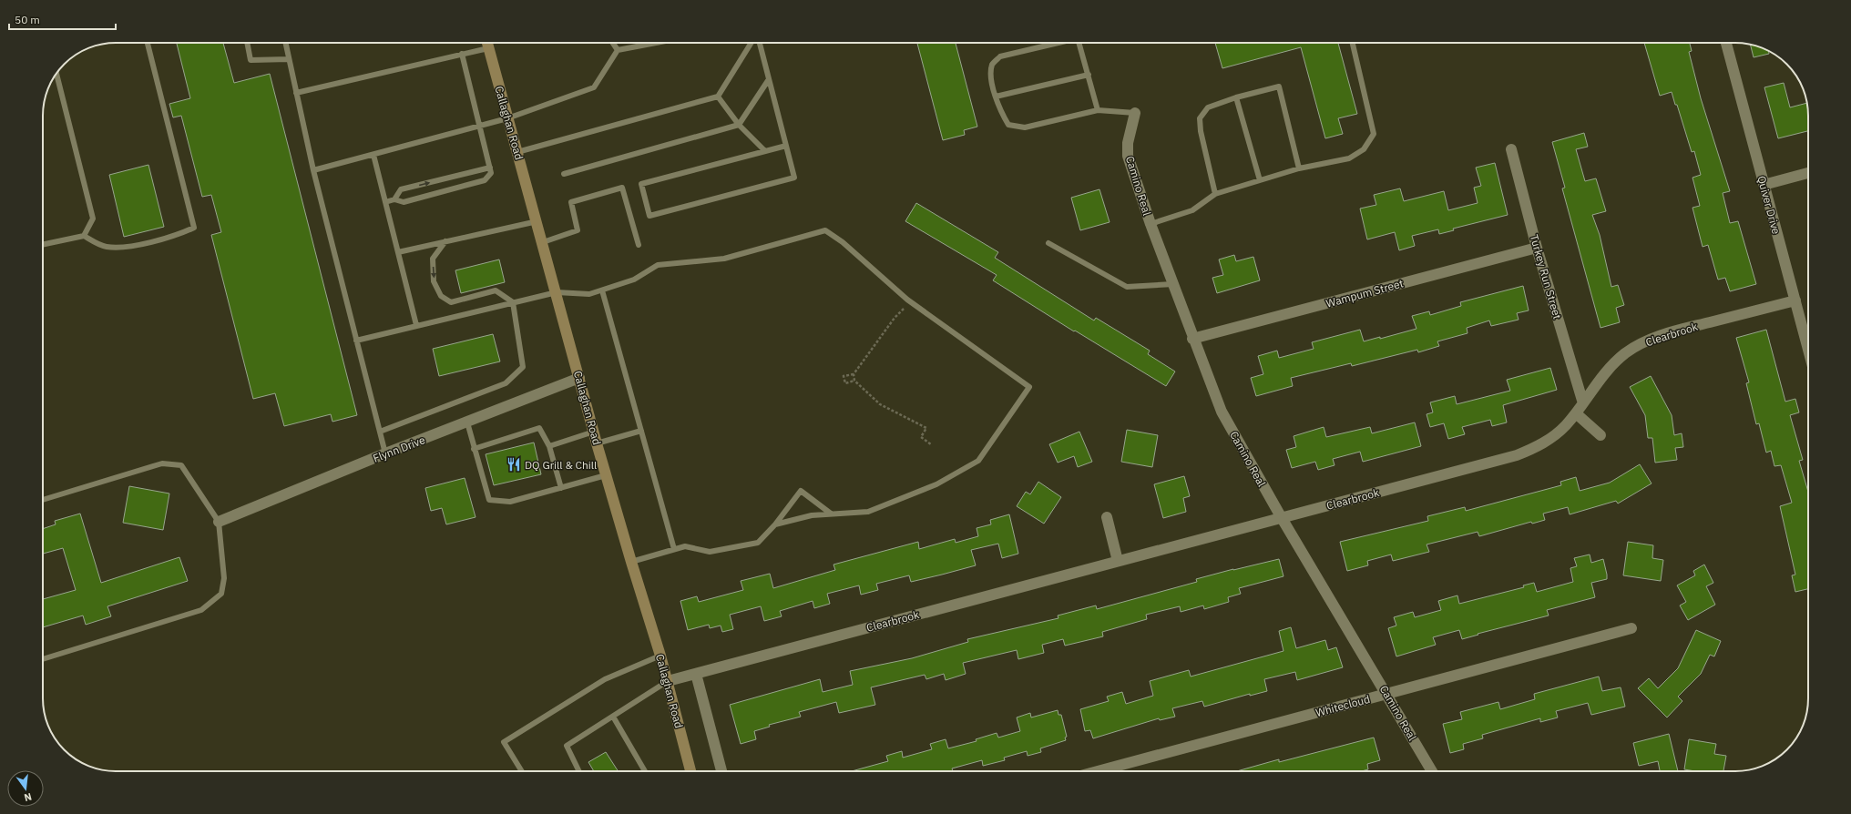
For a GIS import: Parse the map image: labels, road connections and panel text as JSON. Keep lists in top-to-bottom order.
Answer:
{
  "streets": {
    "main road": ["Callaghan Road"],
    "street": [
      "Camino Real",
      "Quiver Drive",
      "Turkey Run Street",
      "Wampum Street",
      "Clearbrook",
      "Flynn Drive",
      "Whitecloud"
    ]
  },
  "crossings": [
    ["Callaghan Road", "Clearbrook"],
    ["Callaghan Road", "Flynn Drive"],
    ["Camino Real", "Wampum Street"],
    ["Camino Real", "Clearbrook"],
    ["Camino Real", "Whitecloud"],
    ["Quiver Drive", "Clearbrook"],
    ["Turkey Run Street", "Wampum Street"],
    ["Turkey Run Street", "Clearbrook"]
  ],
  "places": {
    "restaurant": ["DQ Grill & Chill"]
  },
  "scale_bar": "50 m",
  "north": "bottom"
}
